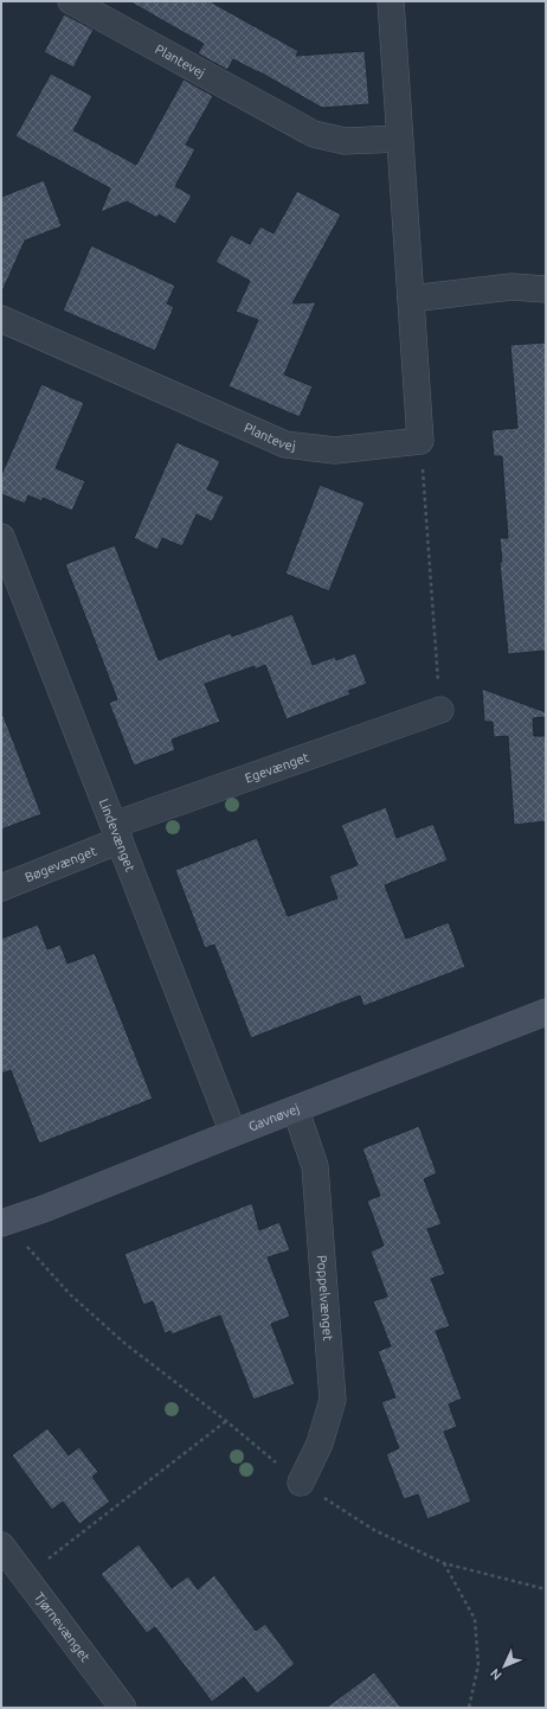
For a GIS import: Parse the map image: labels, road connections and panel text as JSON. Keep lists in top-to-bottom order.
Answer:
{
  "streets": {
    "street": [
      "Plantevej",
      "Egevænget",
      "Lindevænget",
      "Bøgevænget",
      "Gavnøvej",
      "Poppelvænget",
      "Tjørnevænget"
    ]
  },
  "crossings": [
    ["Egevænget", "Lindevænget"],
    ["Egevænget", "Bøgevænget"],
    ["Lindevænget", "Bøgevænget"],
    ["Lindevænget", "Gavnøvej"],
    ["Gavnøvej", "Poppelvænget"]
  ],
  "north": "bottom left"
}
